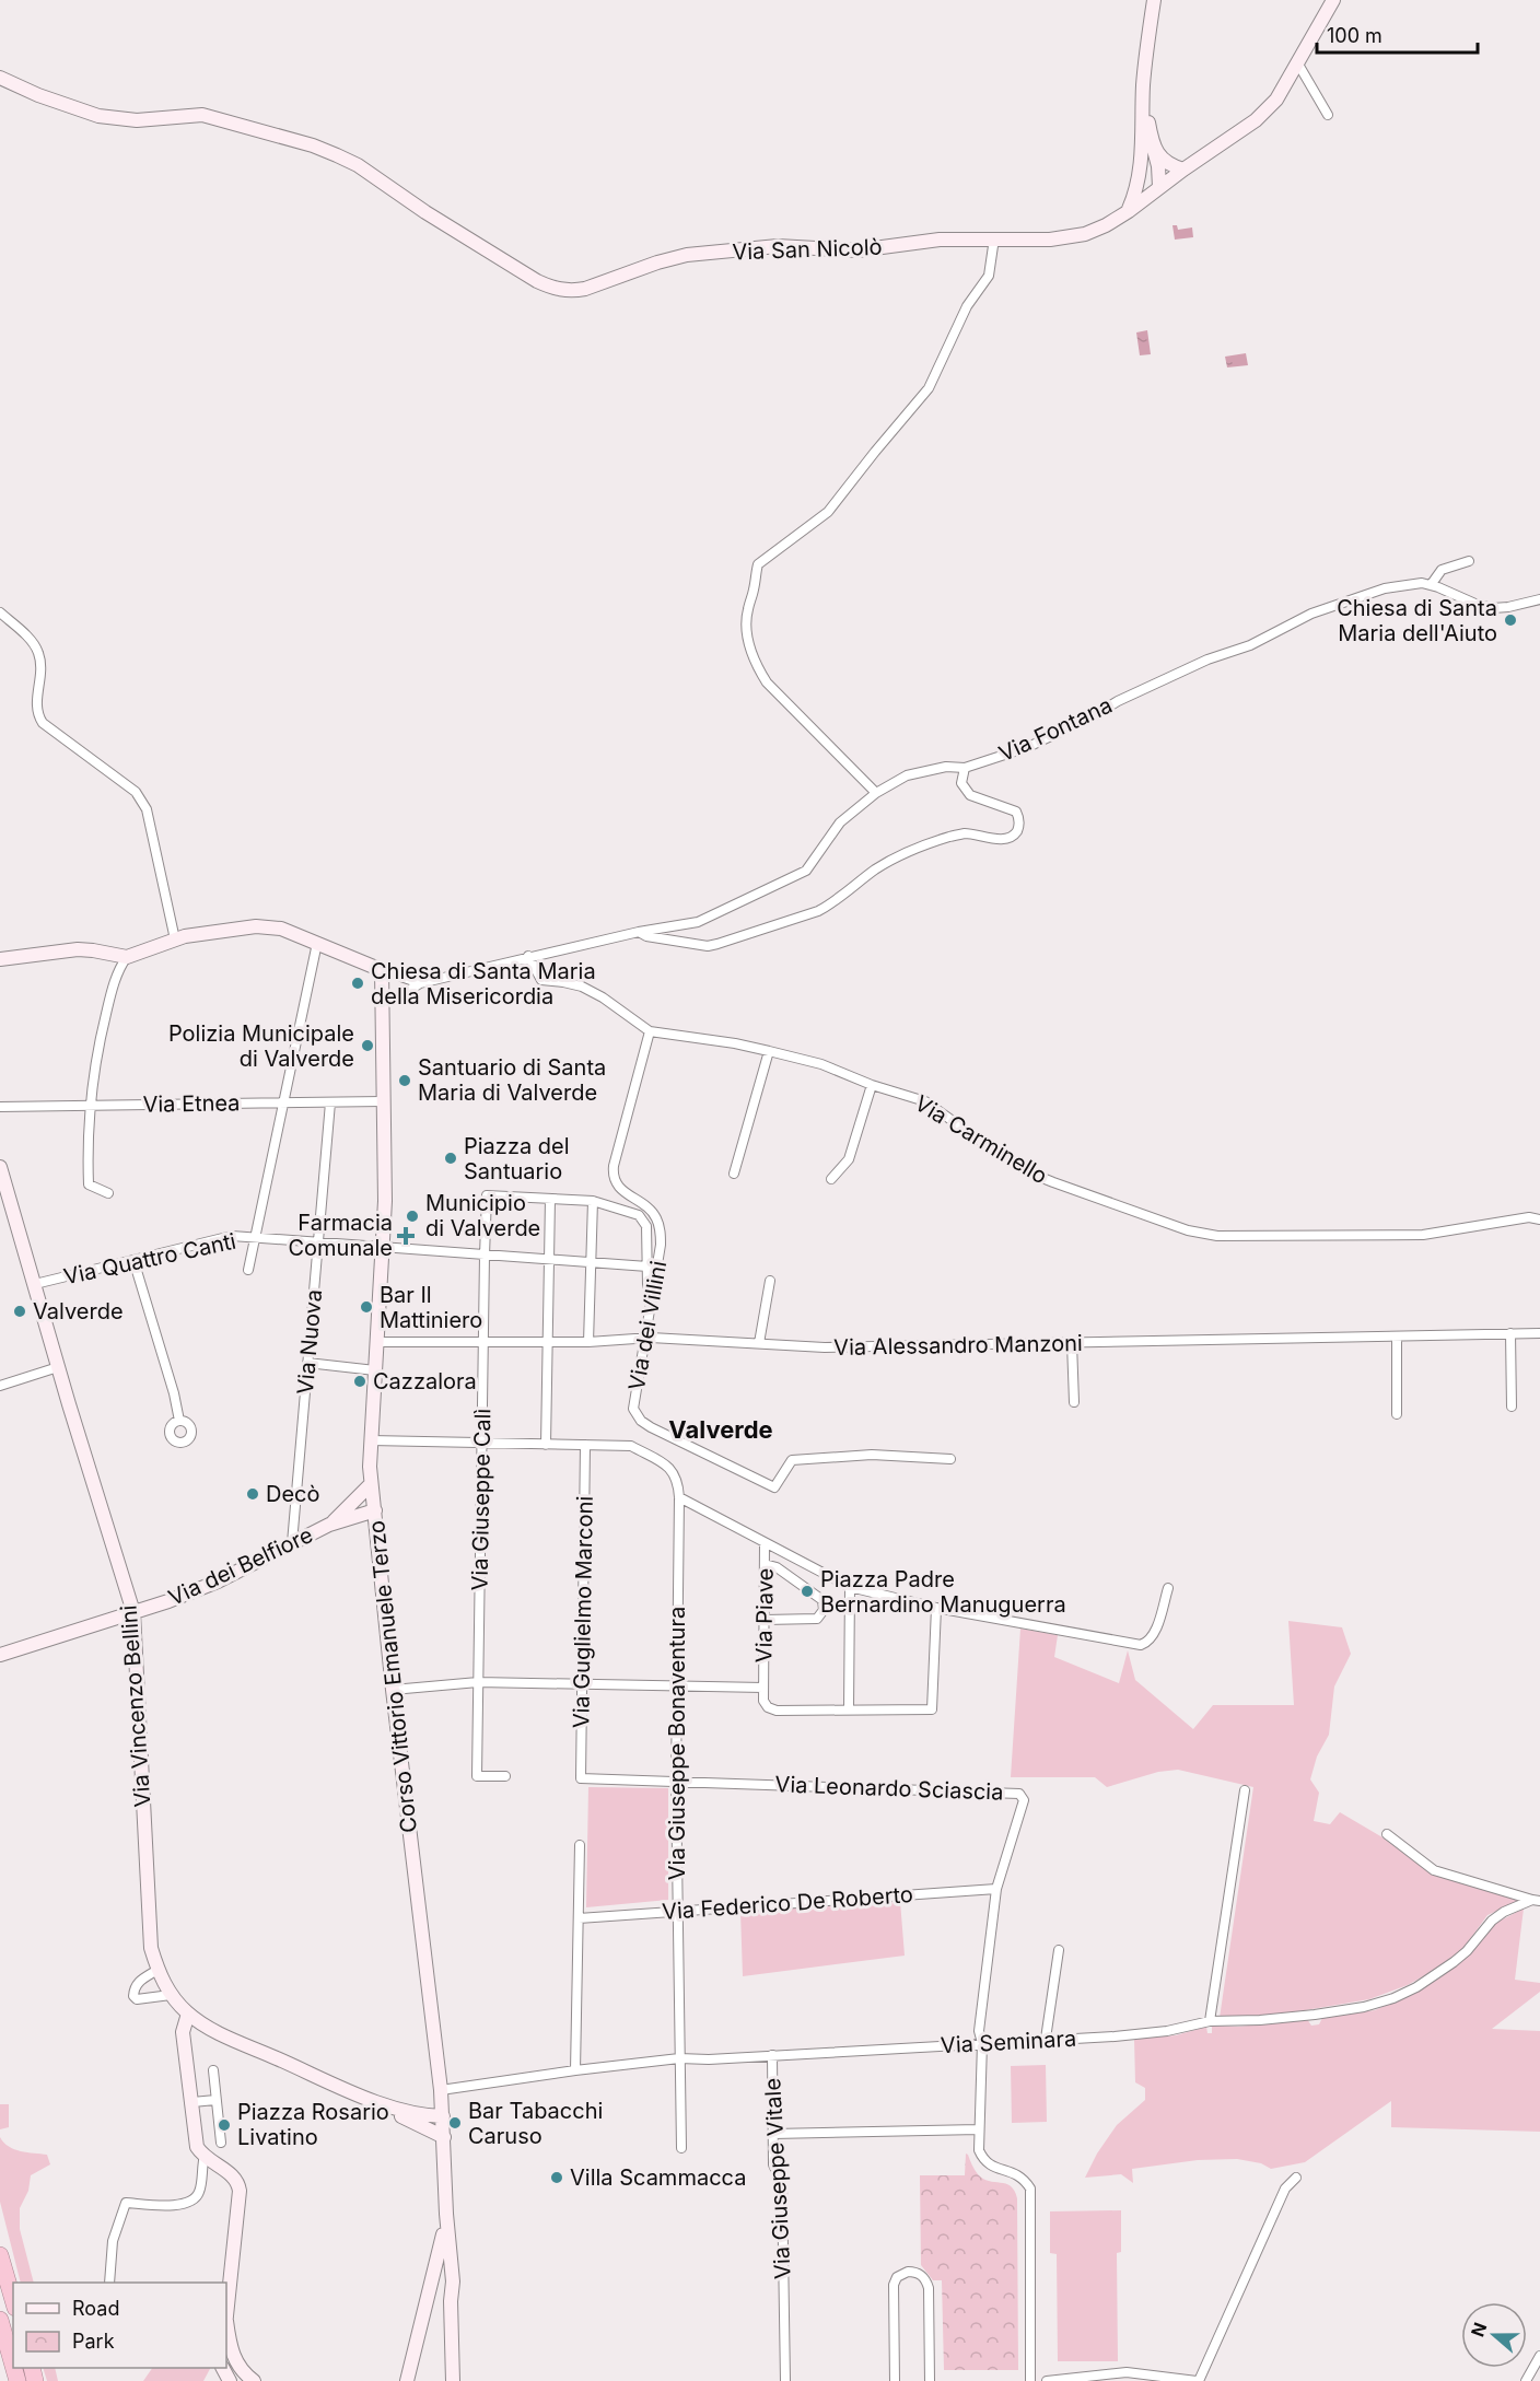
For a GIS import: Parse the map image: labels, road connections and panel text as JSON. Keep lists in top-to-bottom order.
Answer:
{
  "streets": {
    "street": [
      "Via San Nicolò",
      "Via Fontana",
      "Via Etnea",
      "Via Carminello",
      "Via Quattro Canti",
      "Via dei Villini",
      "Via Nuova",
      "Via Alessandro Manzoni",
      "Via Giuseppe Calì",
      "Via dei Belfiore",
      "Via Guglielmo Marconi",
      "Via Piave",
      "Corso Vittorio Emanuele Terzo",
      "Via Vincenzo Bellini",
      "Via Giuseppe Bonaventura",
      "Via Leonardo Sciascia",
      "Via Federico De Roberto",
      "Via Seminara",
      "Via Giuseppe Vitale"
    ]
  },
  "crossings": [
    ["Via Etnea", "Via Nuova"],
    ["Via Etnea", "Corso Vittorio Emanuele Terzo"],
    ["Via Carminello", "Via dei Villini"],
    ["Via Quattro Canti", "Via Nuova"],
    ["Via Quattro Canti", "Via Giuseppe Calì"],
    ["Via Quattro Canti", "Corso Vittorio Emanuele Terzo"],
    ["Via Quattro Canti", "Via Vincenzo Bellini"],
    ["Via dei Villini", "Via Alessandro Manzoni"],
    ["Via Nuova", "Via dei Belfiore"],
    ["Via Alessandro Manzoni", "Via Giuseppe Calì"],
    ["Via Alessandro Manzoni", "Corso Vittorio Emanuele Terzo"],
    ["Via Giuseppe Calì", "Via Giuseppe Bonaventura"],
    ["Via dei Belfiore", "Via Vincenzo Bellini"],
    ["Via Guglielmo Marconi", "Via Giuseppe Bonaventura"],
    ["Via Guglielmo Marconi", "Via Leonardo Sciascia"],
    ["Corso Vittorio Emanuele Terzo", "Via Giuseppe Bonaventura"],
    ["Corso Vittorio Emanuele Terzo", "Via Seminara"],
    ["Via Giuseppe Bonaventura", "Via Leonardo Sciascia"],
    ["Via Giuseppe Bonaventura", "Via Federico De Roberto"],
    ["Via Giuseppe Bonaventura", "Via Seminara"],
    ["Via Leonardo Sciascia", "Via Federico De Roberto"],
    ["Via Leonardo Sciascia", "Via Seminara"],
    ["Via Seminara", "Via Giuseppe Vitale"]
  ],
  "districts": ["Valverde"],
  "places": {
    "other": [
      "Chiesa di Santa Maria dell'Aiuto",
      "Chiesa di Santa Maria della Misericordia",
      "Polizia Municipale di Valverde",
      "Santuario di Santa Maria di Valverde",
      "Piazza del Santuario",
      "Municipio di Valverde",
      "Bar Il Mattiniero",
      "Valverde",
      "Cazzalora",
      "Decò",
      "Piazza Padre Bernardino Manuguerra",
      "Bar Tabacchi Caruso",
      "Piazza Rosario Livatino",
      "Villa Scammacca"
    ],
    "health": ["Farmacia Comunale"]
  },
  "legend": ["Road", "Park"],
  "scale_bar": "100 m",
  "north": "left"
}
